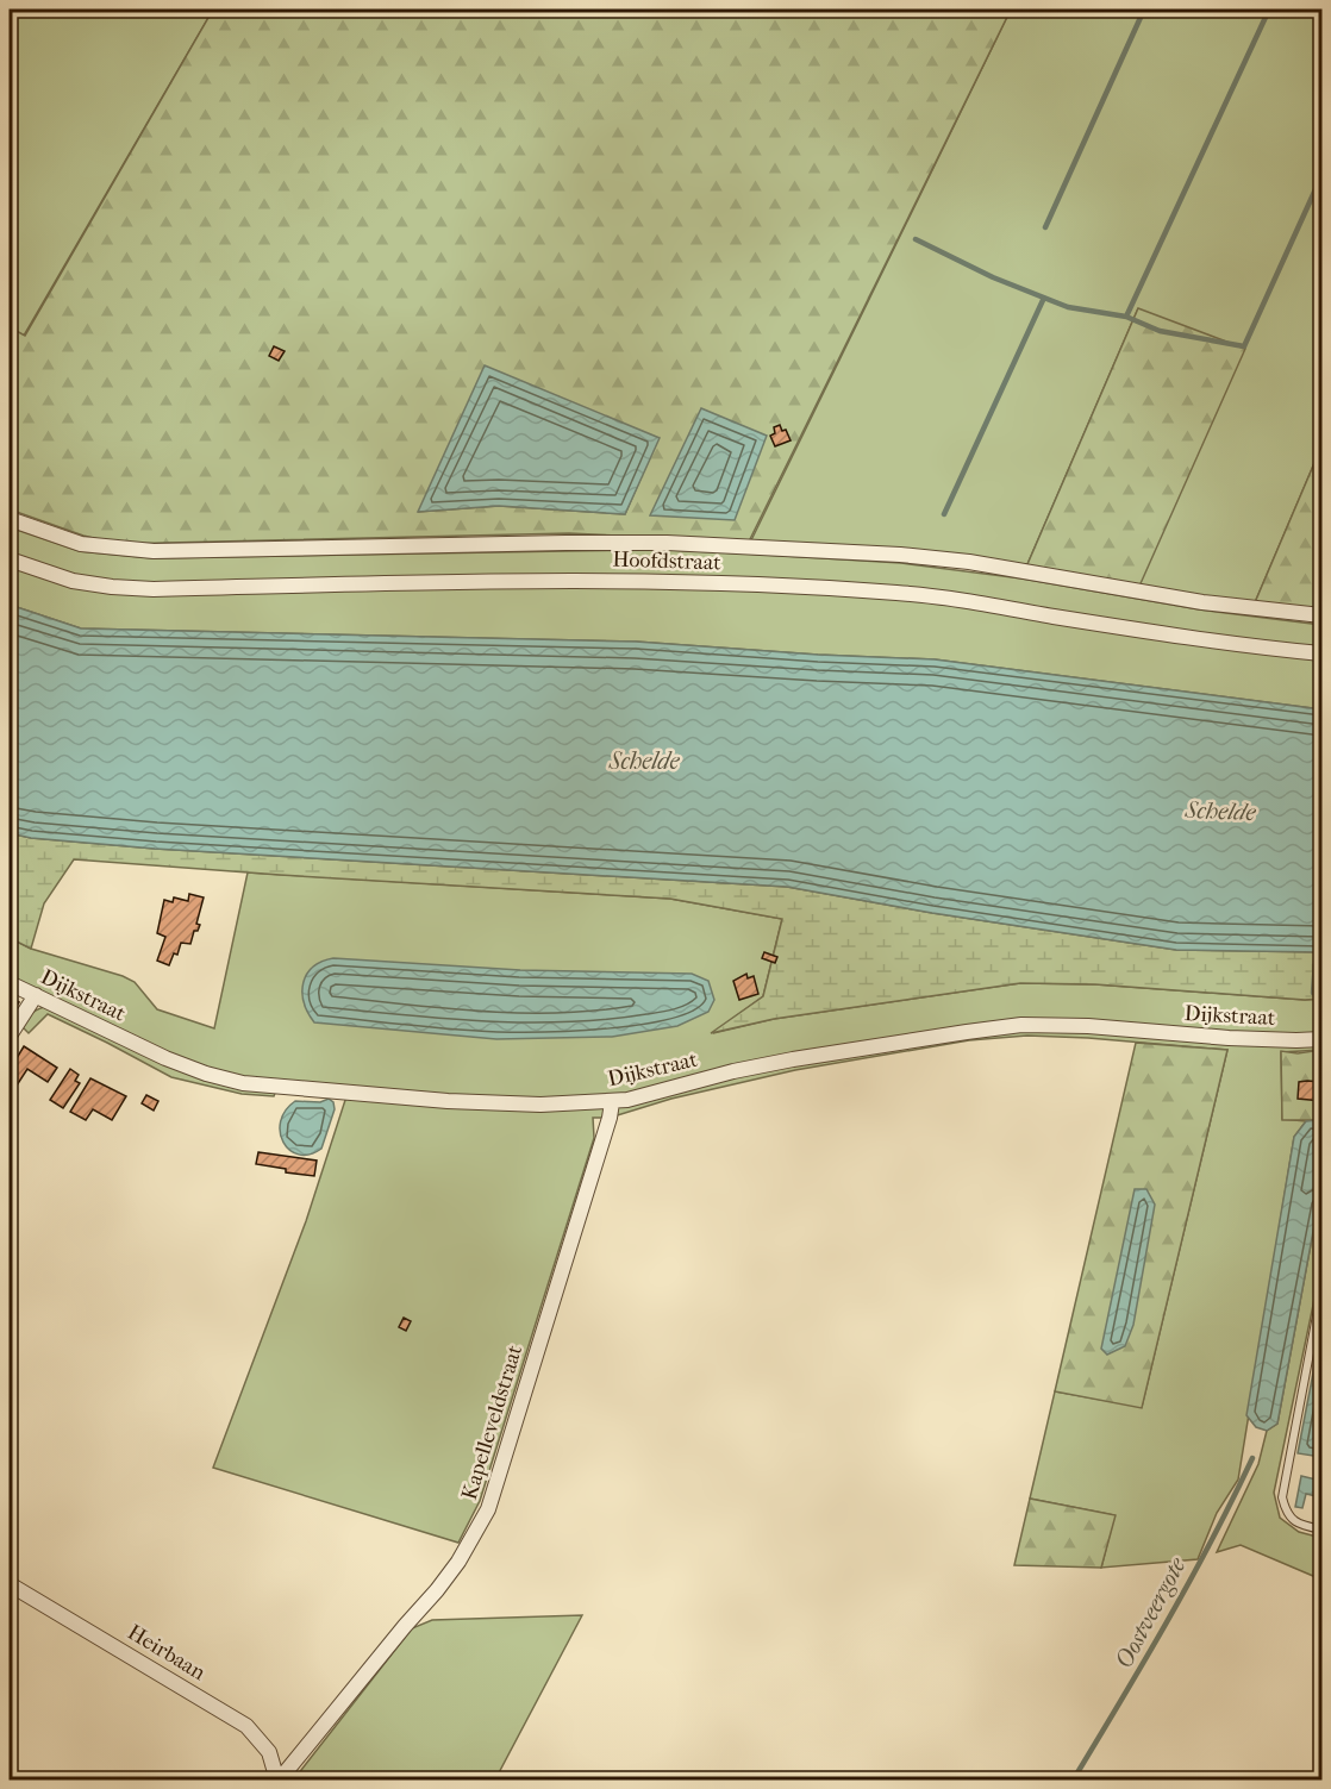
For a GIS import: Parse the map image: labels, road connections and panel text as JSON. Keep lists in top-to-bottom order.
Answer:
{
  "streets": {
    "street": [
      "Hoofdstraat",
      "Dijkstraat",
      "Kapelleveldstraat",
      "Heirbaan"
    ]
  },
  "crossings": [
    ["Dijkstraat", "Kapelleveldstraat"],
    ["Kapelleveldstraat", "Heirbaan"]
  ],
  "water": ["Schelde", "Oostveergote"]
}
